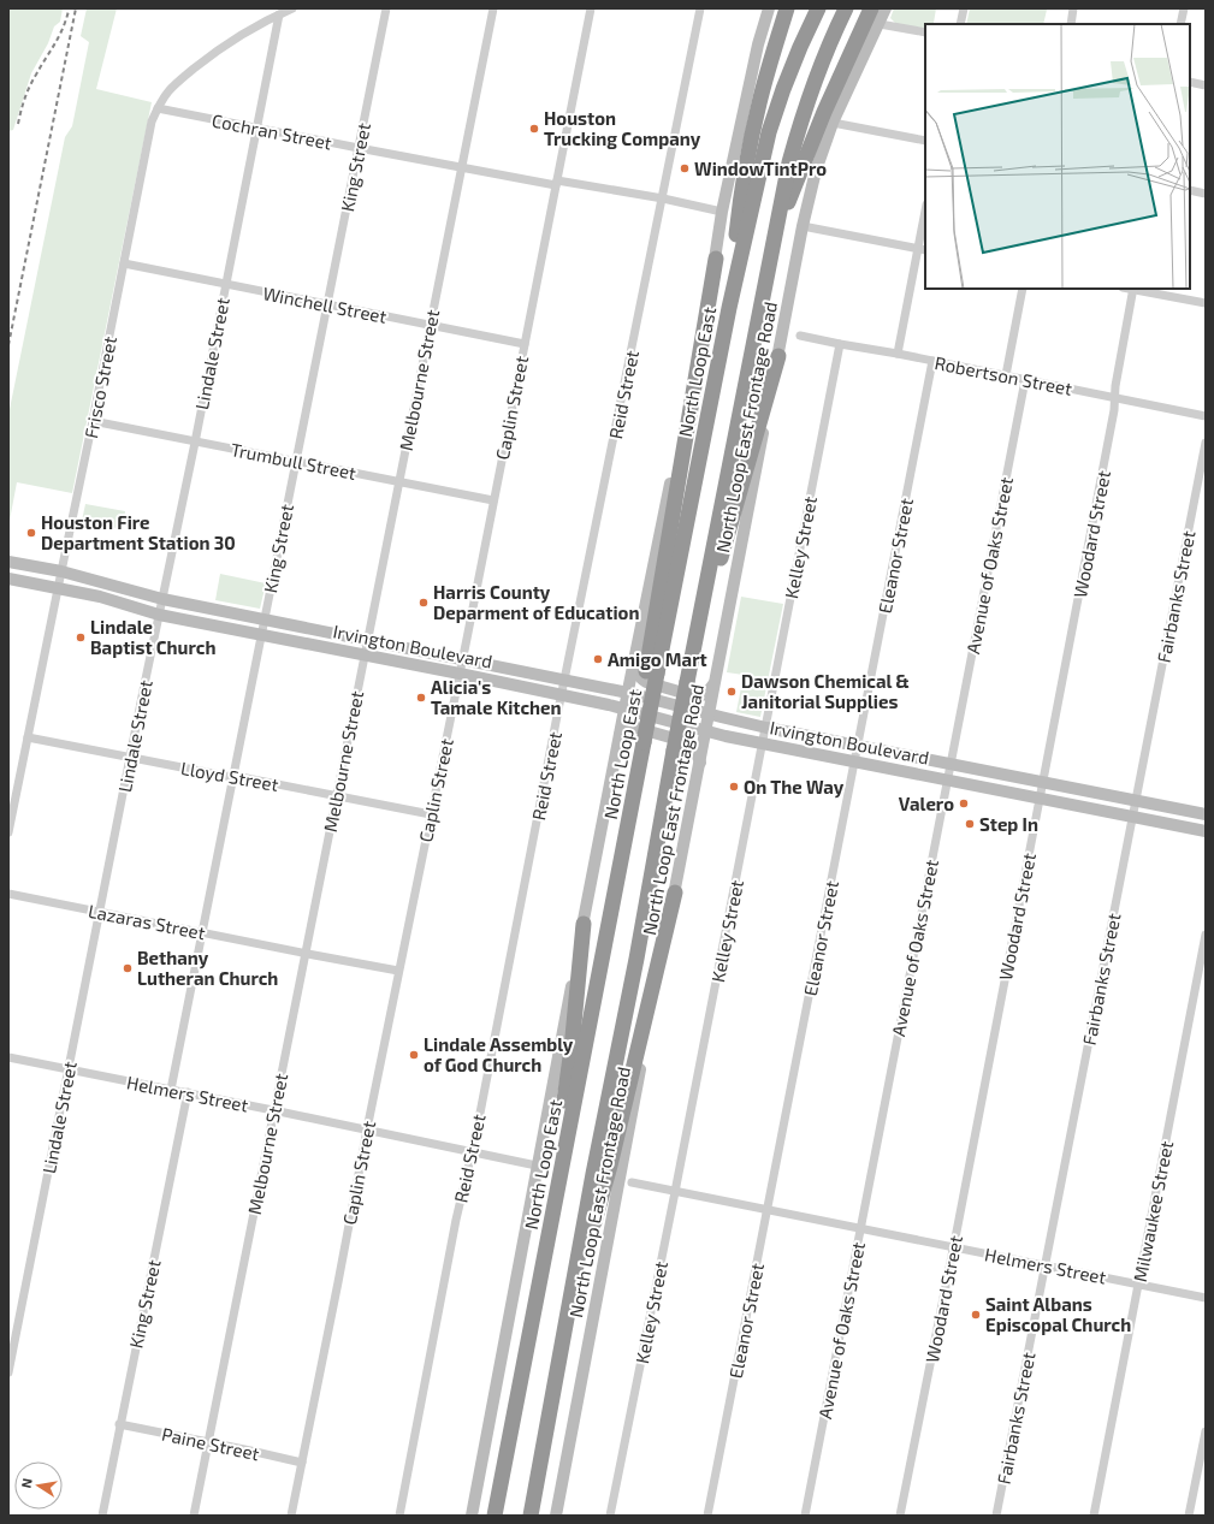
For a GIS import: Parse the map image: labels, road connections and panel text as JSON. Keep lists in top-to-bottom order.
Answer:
{
  "streets": {
    "highway": ["North Loop East"],
    "main road": ["North Loop East Frontage Road", "Irvington Boulevard"],
    "street": [
      "Cochran Street",
      "King Street",
      "Winchell Street",
      "Lindale Street",
      "Robertson Street",
      "Melbourne Street",
      "Frisco Street",
      "Reid Street",
      "Caplin Street",
      "Trumbull Street",
      "Woodard Street",
      "Kelley Street",
      "Eleanor Street",
      "Avenue of Oaks Street",
      "Fairbanks Street",
      "Lloyd Street",
      "Lazaras Street",
      "Helmers Street",
      "Milwaukee Street",
      "Paine Street"
    ]
  },
  "crossings": [
    ["Cochran Street", "King Street"],
    ["Cochran Street", "Lindale Street"],
    ["Cochran Street", "Melbourne Street"],
    ["Cochran Street", "Frisco Street"],
    ["Cochran Street", "Reid Street"],
    ["Cochran Street", "Caplin Street"],
    ["King Street", "Winchell Street"],
    ["King Street", "Trumbull Street"],
    ["King Street", "Irvington Boulevard"],
    ["King Street", "Lloyd Street"],
    ["King Street", "Lazaras Street"],
    ["King Street", "Helmers Street"],
    ["King Street", "Paine Street"],
    ["Winchell Street", "Lindale Street"],
    ["Winchell Street", "Melbourne Street"],
    ["Winchell Street", "Frisco Street"],
    ["Winchell Street", "Caplin Street"],
    ["Lindale Street", "Frisco Street"],
    ["Lindale Street", "Trumbull Street"],
    ["Lindale Street", "Irvington Boulevard"],
    ["Lindale Street", "Lloyd Street"],
    ["Lindale Street", "Lazaras Street"],
    ["Lindale Street", "Helmers Street"],
    ["Robertson Street", "Woodard Street"],
    ["Robertson Street", "Kelley Street"],
    ["Robertson Street", "Eleanor Street"],
    ["Robertson Street", "Avenue of Oaks Street"],
    ["Melbourne Street", "Trumbull Street"],
    ["Melbourne Street", "Irvington Boulevard"],
    ["Melbourne Street", "Lloyd Street"],
    ["Melbourne Street", "Lazaras Street"],
    ["Melbourne Street", "Helmers Street"],
    ["Melbourne Street", "Paine Street"],
    ["Frisco Street", "Trumbull Street"],
    ["Frisco Street", "Irvington Boulevard"],
    ["Frisco Street", "Lloyd Street"],
    ["Reid Street", "Irvington Boulevard"],
    ["Reid Street", "Helmers Street"],
    ["Caplin Street", "Trumbull Street"],
    ["Caplin Street", "Irvington Boulevard"],
    ["Caplin Street", "Lloyd Street"],
    ["Caplin Street", "Lazaras Street"],
    ["Caplin Street", "Helmers Street"],
    ["Caplin Street", "Paine Street"],
    ["North Loop East Frontage Road", "Irvington Boulevard"],
    ["Woodard Street", "Irvington Boulevard"],
    ["Woodard Street", "Helmers Street"],
    ["Kelley Street", "Irvington Boulevard"],
    ["Kelley Street", "Helmers Street"],
    ["Eleanor Street", "Irvington Boulevard"],
    ["Eleanor Street", "Helmers Street"],
    ["Avenue of Oaks Street", "Irvington Boulevard"],
    ["Avenue of Oaks Street", "Helmers Street"],
    ["Fairbanks Street", "Irvington Boulevard"],
    ["Fairbanks Street", "Helmers Street"],
    ["Helmers Street", "Milwaukee Street"]
  ],
  "places": [
    "Houston Trucking Company",
    "WindowTintPro",
    "Houston Fire Department Station 30",
    "Harris County Deparment of Education",
    "Lindale Baptist Church",
    "Amigo Mart",
    "Dawson Chemical & Janitorial Supplies",
    "Alicia's Tamale Kitchen",
    "On The Way",
    "Valero",
    "Step In",
    "Bethany Lutheran Church",
    "Lindale Assembly of God Church",
    "Saint Albans Episcopal Church"
  ],
  "north": "left"
}
